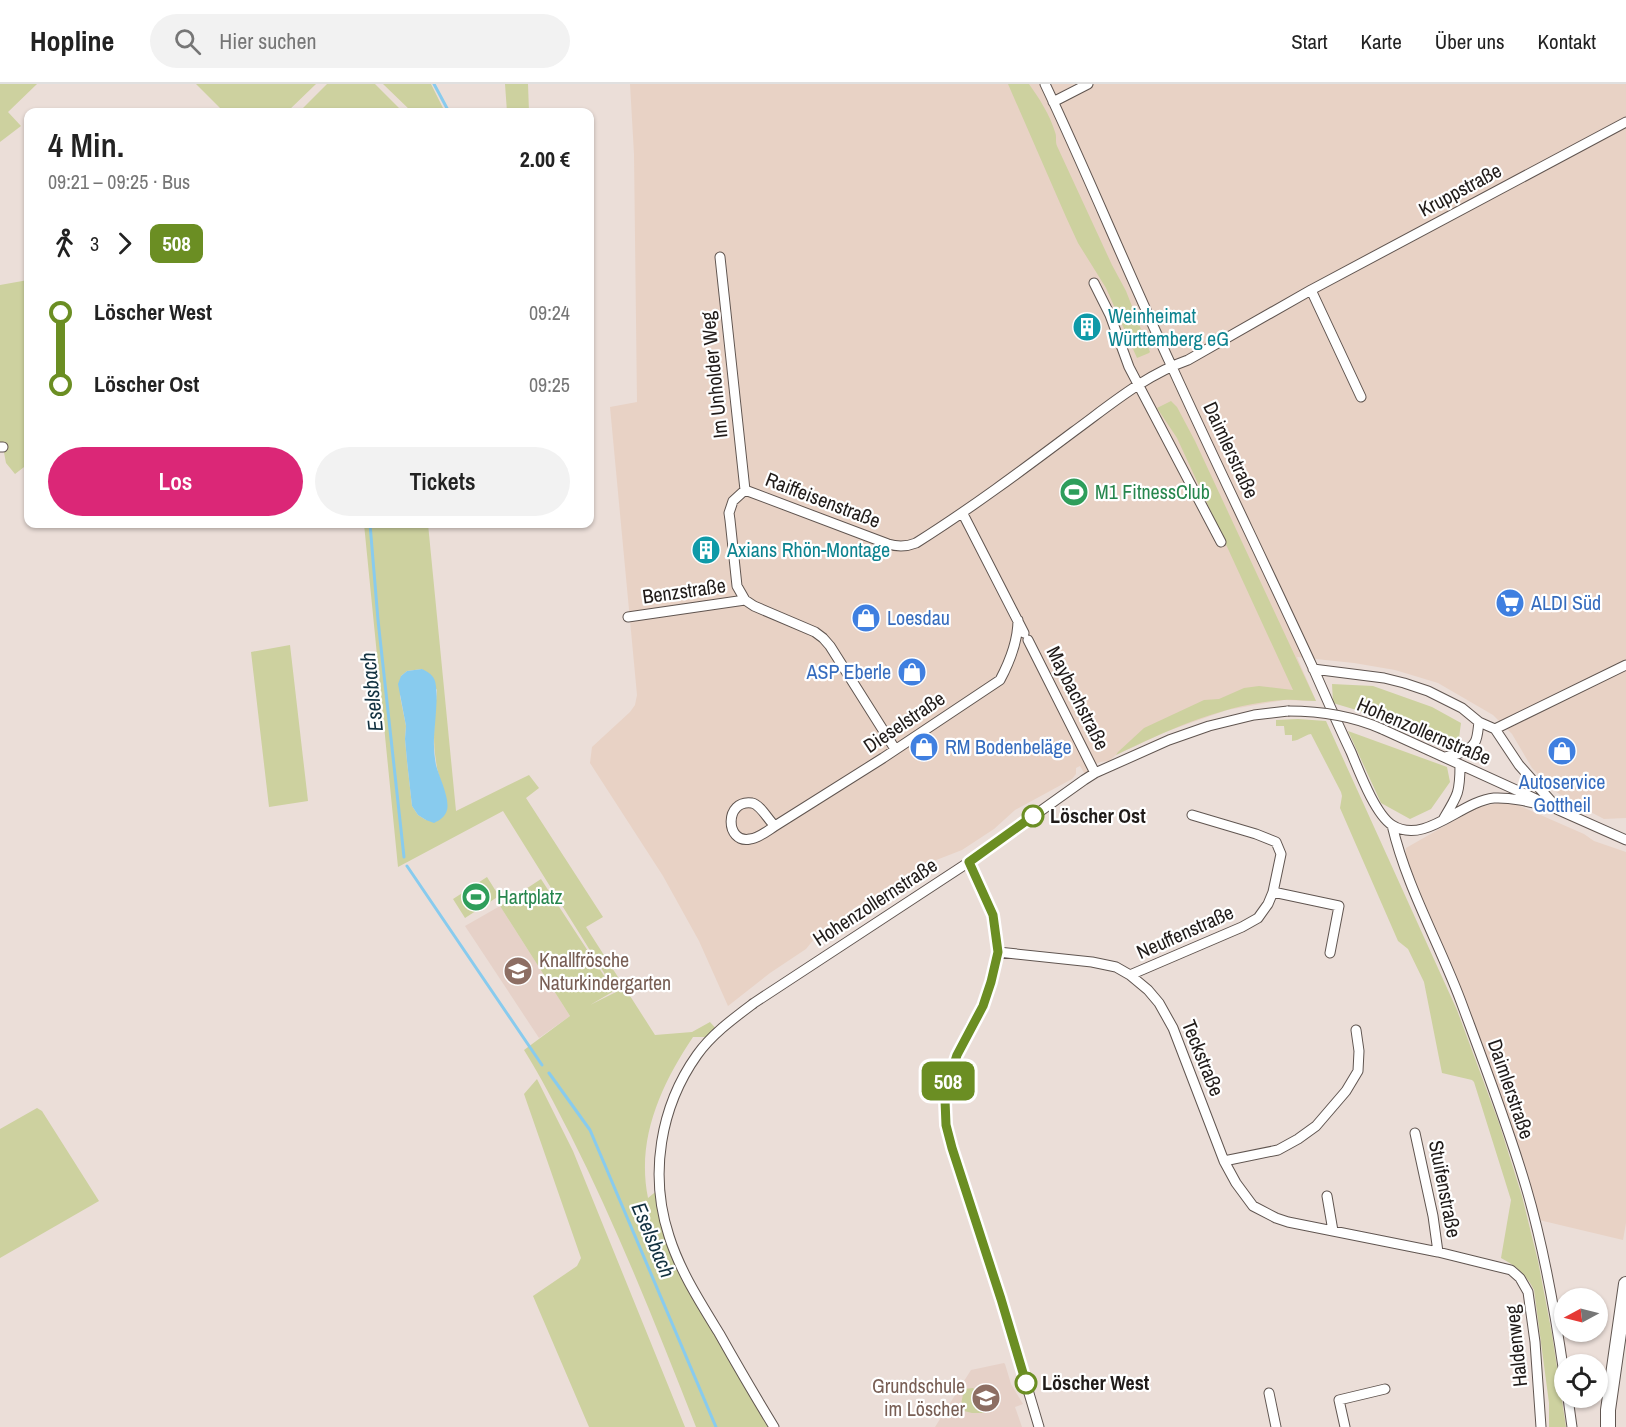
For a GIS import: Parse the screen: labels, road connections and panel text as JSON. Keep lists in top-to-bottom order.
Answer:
{
  "streets": {
    "street": [
      "Kruppstraße",
      "Im Unholder Weg",
      "Daimlerstraße",
      "Raiffeisenstraße",
      "Benzstraße",
      "Maybachstraße",
      "Dieselstraße",
      "Hohenzollernstraße",
      "Neuffenstraße",
      "Teckstraße",
      "Stuifenstraße",
      "Haldenweg"
    ]
  },
  "crossings": [
    ["Kruppstraße", "Raiffeisenstraße"],
    ["Im Unholder Weg", "Raiffeisenstraße"],
    ["Daimlerstraße", "Raiffeisenstraße"],
    ["Raiffeisenstraße", "Benzstraße"],
    ["Raiffeisenstraße", "Maybachstraße"],
    ["Maybachstraße", "Dieselstraße"],
    ["Maybachstraße", "Hohenzollernstraße"],
    ["Neuffenstraße", "Teckstraße"],
    ["Teckstraße", "Stuifenstraße"],
    ["Teckstraße", "Haldenweg"],
    ["Stuifenstraße", "Haldenweg"]
  ],
  "water": ["Eselsbach"],
  "places": {
    "building": ["Weinheimat Württemberg eG", "Axians Rhön-Montage"],
    "sports": ["M1 FitnessClub", "Hartplatz"],
    "supermarket": ["ALDI Süd"],
    "shop": [
      "Loesdau",
      "ASP Eberle",
      "RM Bodenbeläge",
      "Autoservice Gottheil"
    ],
    "other": ["Löscher Ost", "Löscher West"],
    "school or university": ["Knallfrösche Naturkindergarten", "Grundschule im Löscher"]
  },
  "lines": ["bus line 508"],
  "north": "left",
  "page": {
    "header": "Hopline",
    "search": "Hier suchen",
    "nav": [
      "Start",
      "Karte",
      "Über uns",
      "Kontakt"
    ],
    "on_map": "508",
    "heading": ["4 Min.", "09:21 – 09:25 · Bus", "2.00 €"],
    "legs": ["3", "508"],
    "list": [
      {
        "name": "Löscher West",
        "value": "09:24"
      },
      {
        "name": "Löscher Ost",
        "value": "09:25"
      }
    ],
    "buttons": ["Los", "Tickets"]
  }
}
